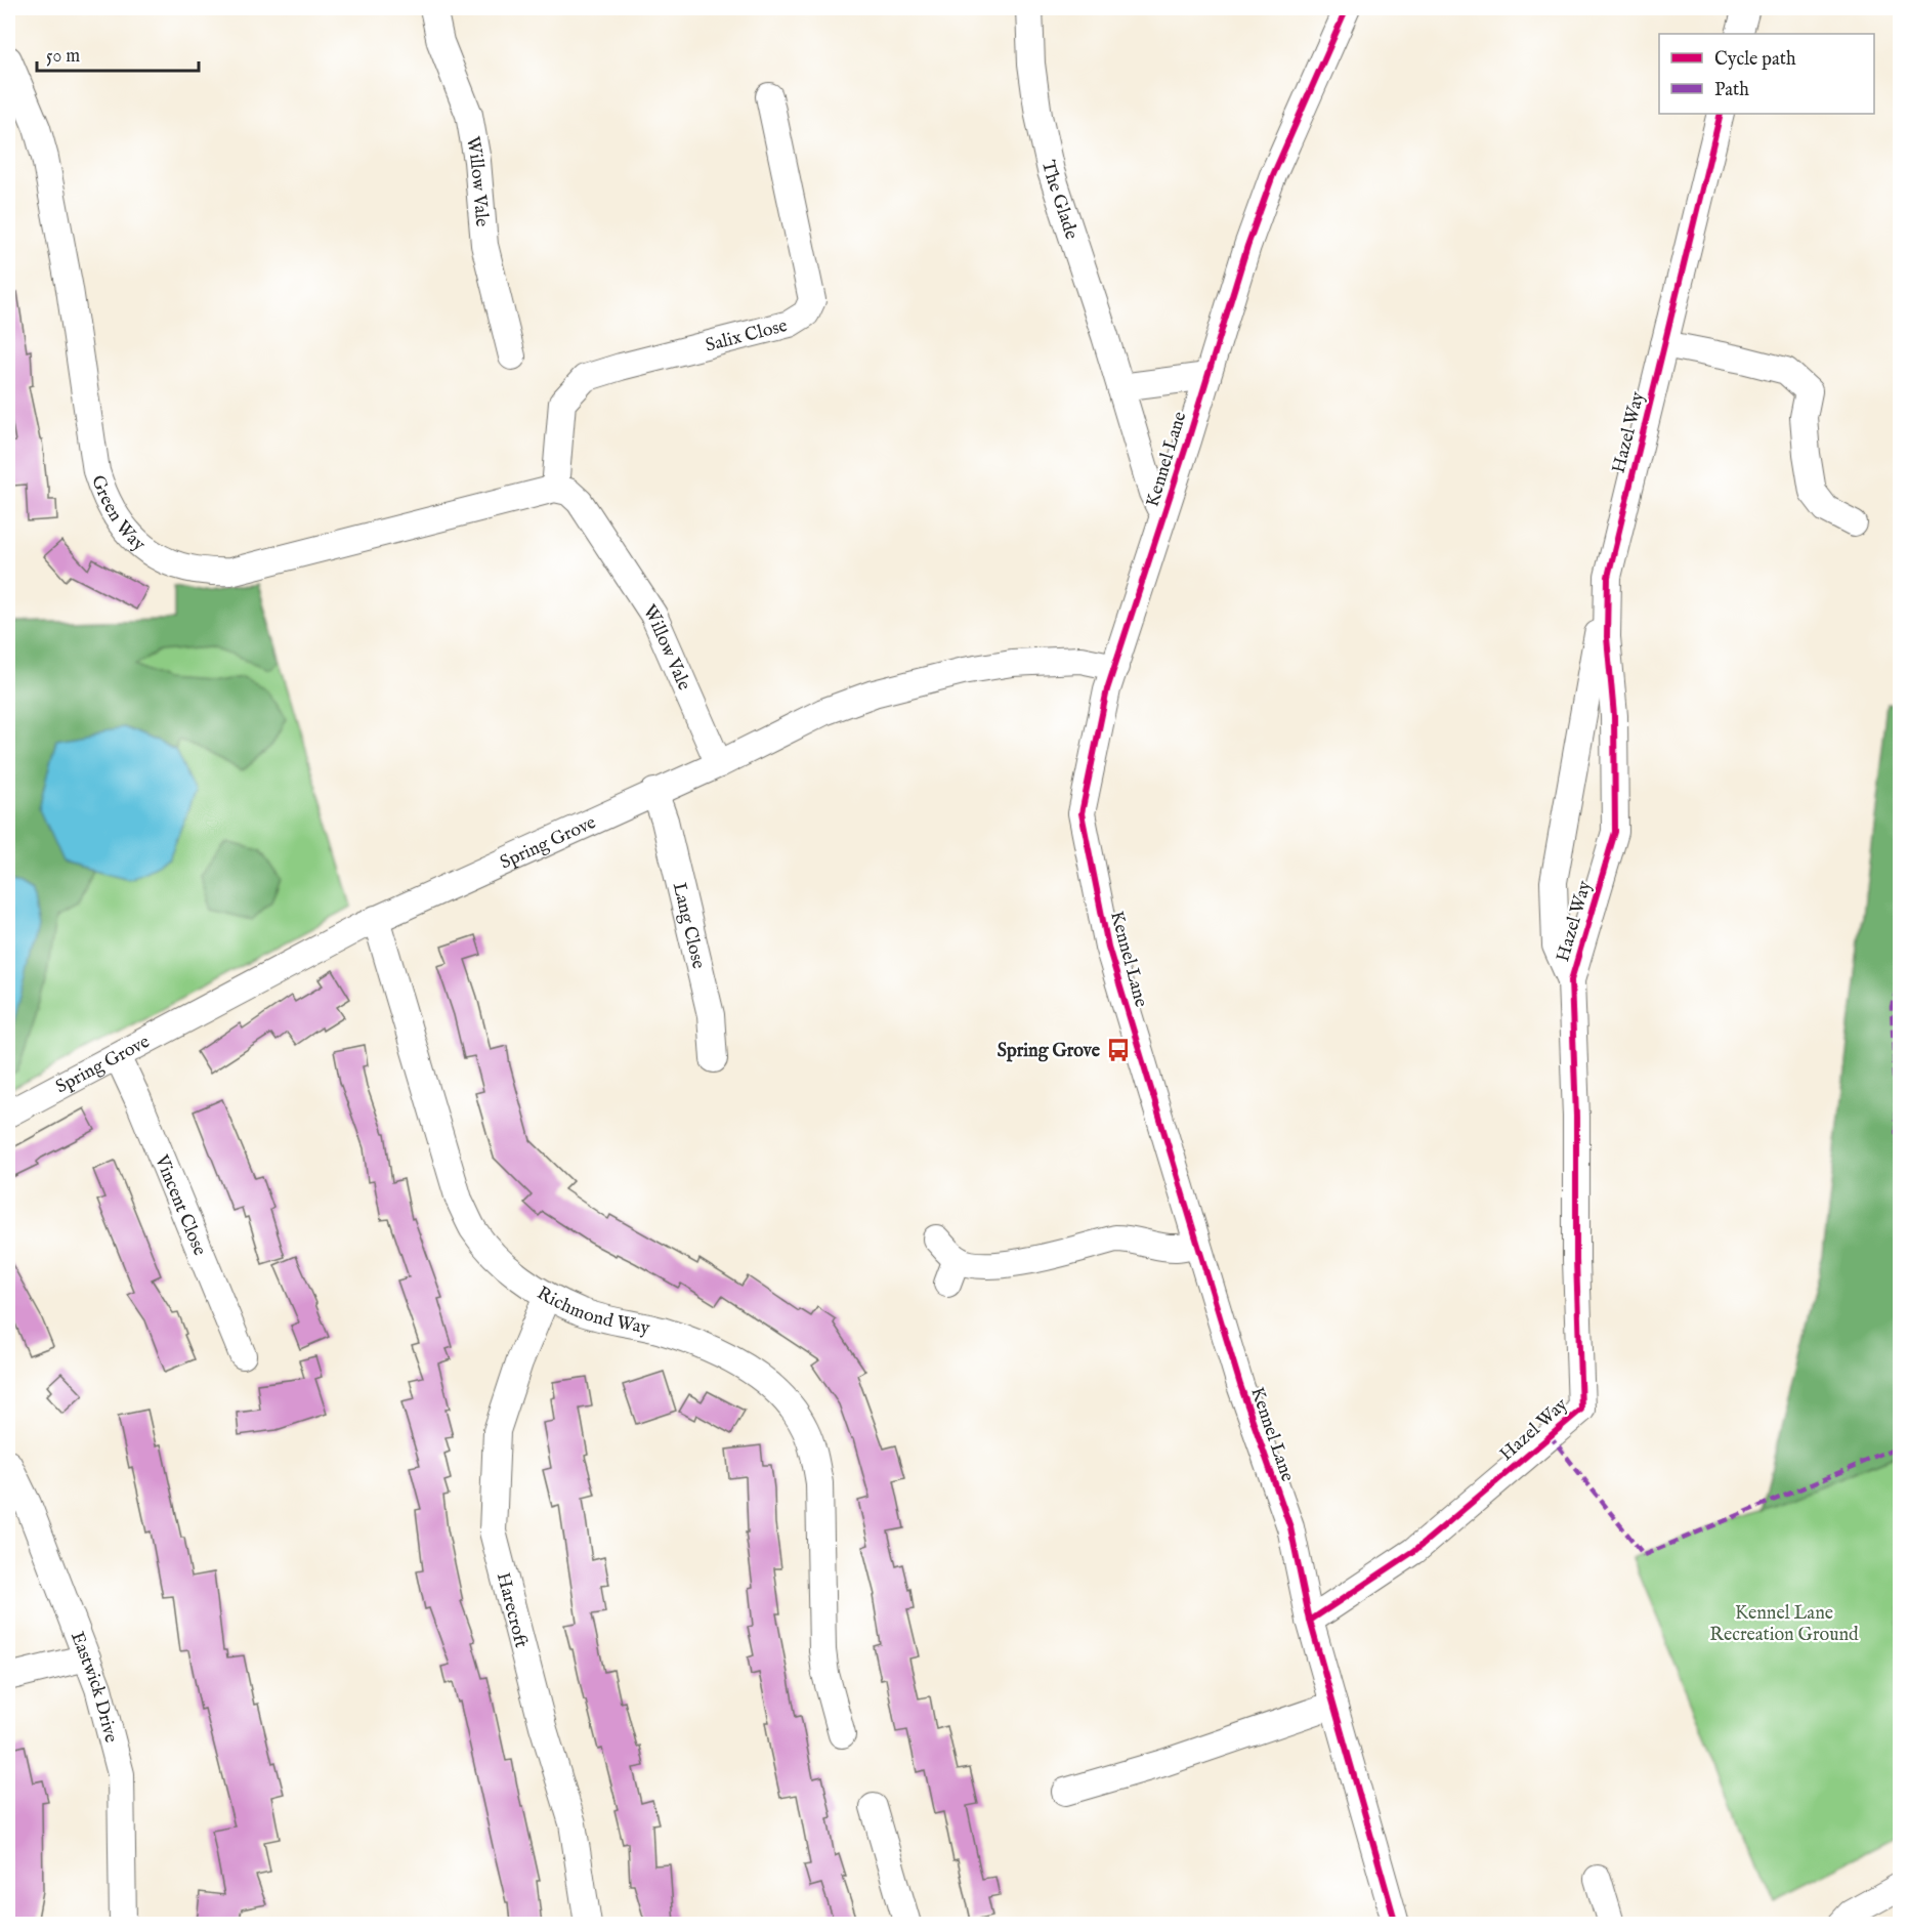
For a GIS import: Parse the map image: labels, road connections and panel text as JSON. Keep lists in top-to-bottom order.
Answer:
{
  "streets": {
    "street": [
      "Willow Vale",
      "The Glade",
      "Salix Close",
      "Hazel Way",
      "Kennel Lane",
      "Green Way",
      "Spring Grove",
      "Lang Close",
      "Vincent Close",
      "Richmond Way",
      "Harecroft",
      "Eastwick Drive"
    ]
  },
  "crossings": [
    ["Willow Vale", "Salix Close"],
    ["Willow Vale", "Green Way"],
    ["Willow Vale", "Spring Grove"],
    ["The Glade", "Kennel Lane"],
    ["Salix Close", "Green Way"],
    ["Hazel Way", "Kennel Lane"],
    ["Kennel Lane", "Spring Grove"],
    ["Spring Grove", "Lang Close"],
    ["Spring Grove", "Vincent Close"],
    ["Spring Grove", "Richmond Way"],
    ["Richmond Way", "Harecroft"]
  ],
  "parks": ["Kennel Lane Recreation Ground"],
  "places": {
    "bus stop": ["Spring Grove"]
  },
  "legend": ["Cycle path", "Path"],
  "scale_bar": "50 m"
}
